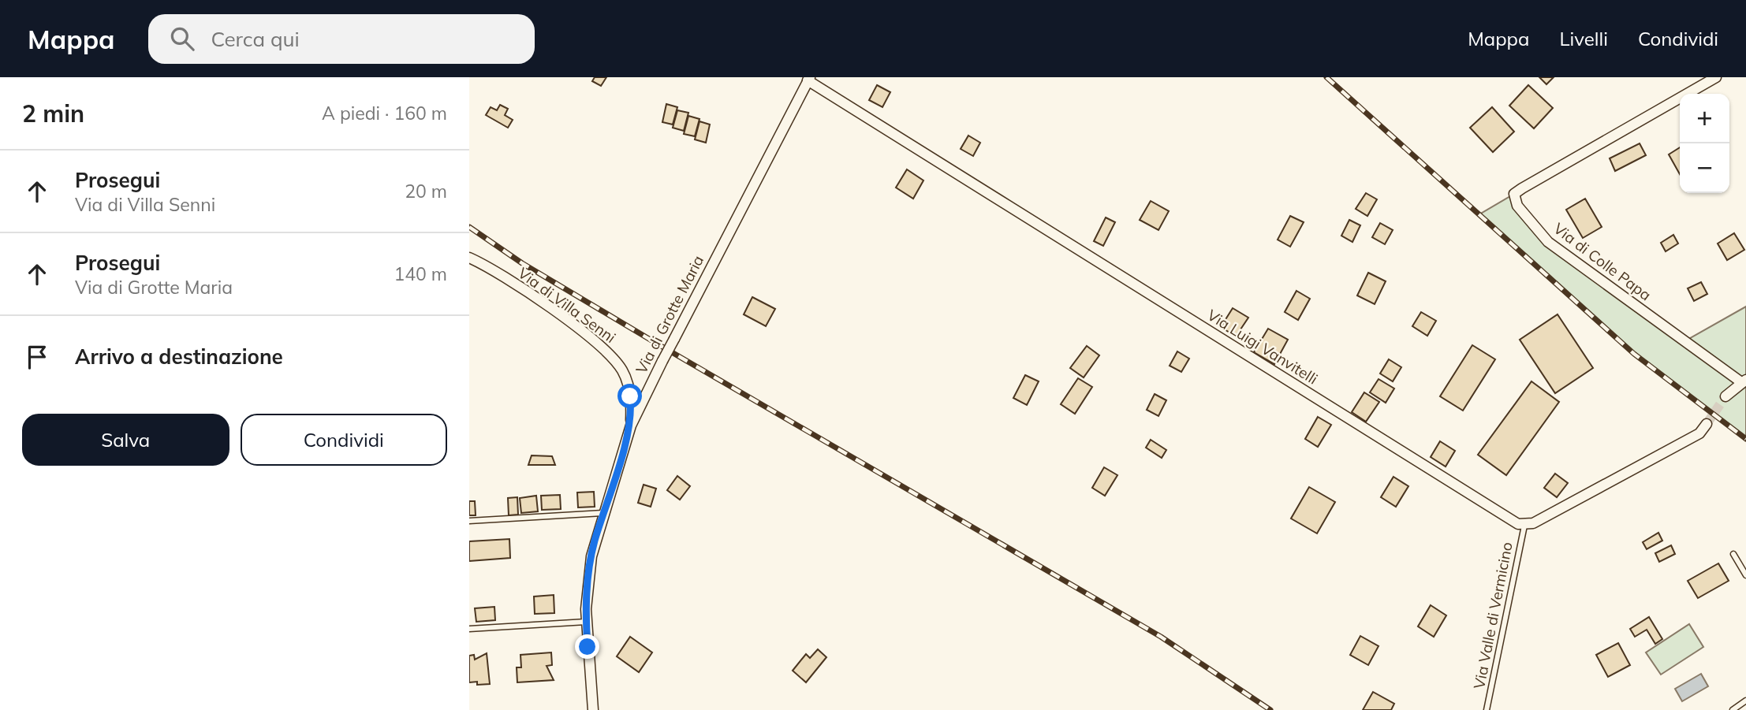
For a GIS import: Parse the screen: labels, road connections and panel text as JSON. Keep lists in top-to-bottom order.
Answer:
{
  "streets": {
    "street": [
      "Via di Colle Papa",
      "Via di Villa Senni",
      "Via di Grotte Maria",
      "Via Luigi Vanvitelli"
    ],
    "lane": ["Via Valle di Vermicino"]
  },
  "crossings": [
    ["Via di Villa Senni", "Via di Grotte Maria"],
    ["Via di Grotte Maria", "Via Luigi Vanvitelli"],
    ["Via Luigi Vanvitelli", "Via Valle di Vermicino"]
  ],
  "page": {
    "header": "Mappa",
    "search": "Cerca qui",
    "nav": ["Mappa", "Livelli", "Condividi"],
    "heading": ["2 min", "A piedi · 160 m"],
    "map_buttons": ["+", "−"],
    "list": [
      ["Prosegui", "Via di Villa Senni", "20 m"],
      ["Prosegui", "Via di Grotte Maria", "140 m"],
      "Arrivo a destinazione"
    ],
    "buttons": ["Salva", "Condividi"]
  }
}
